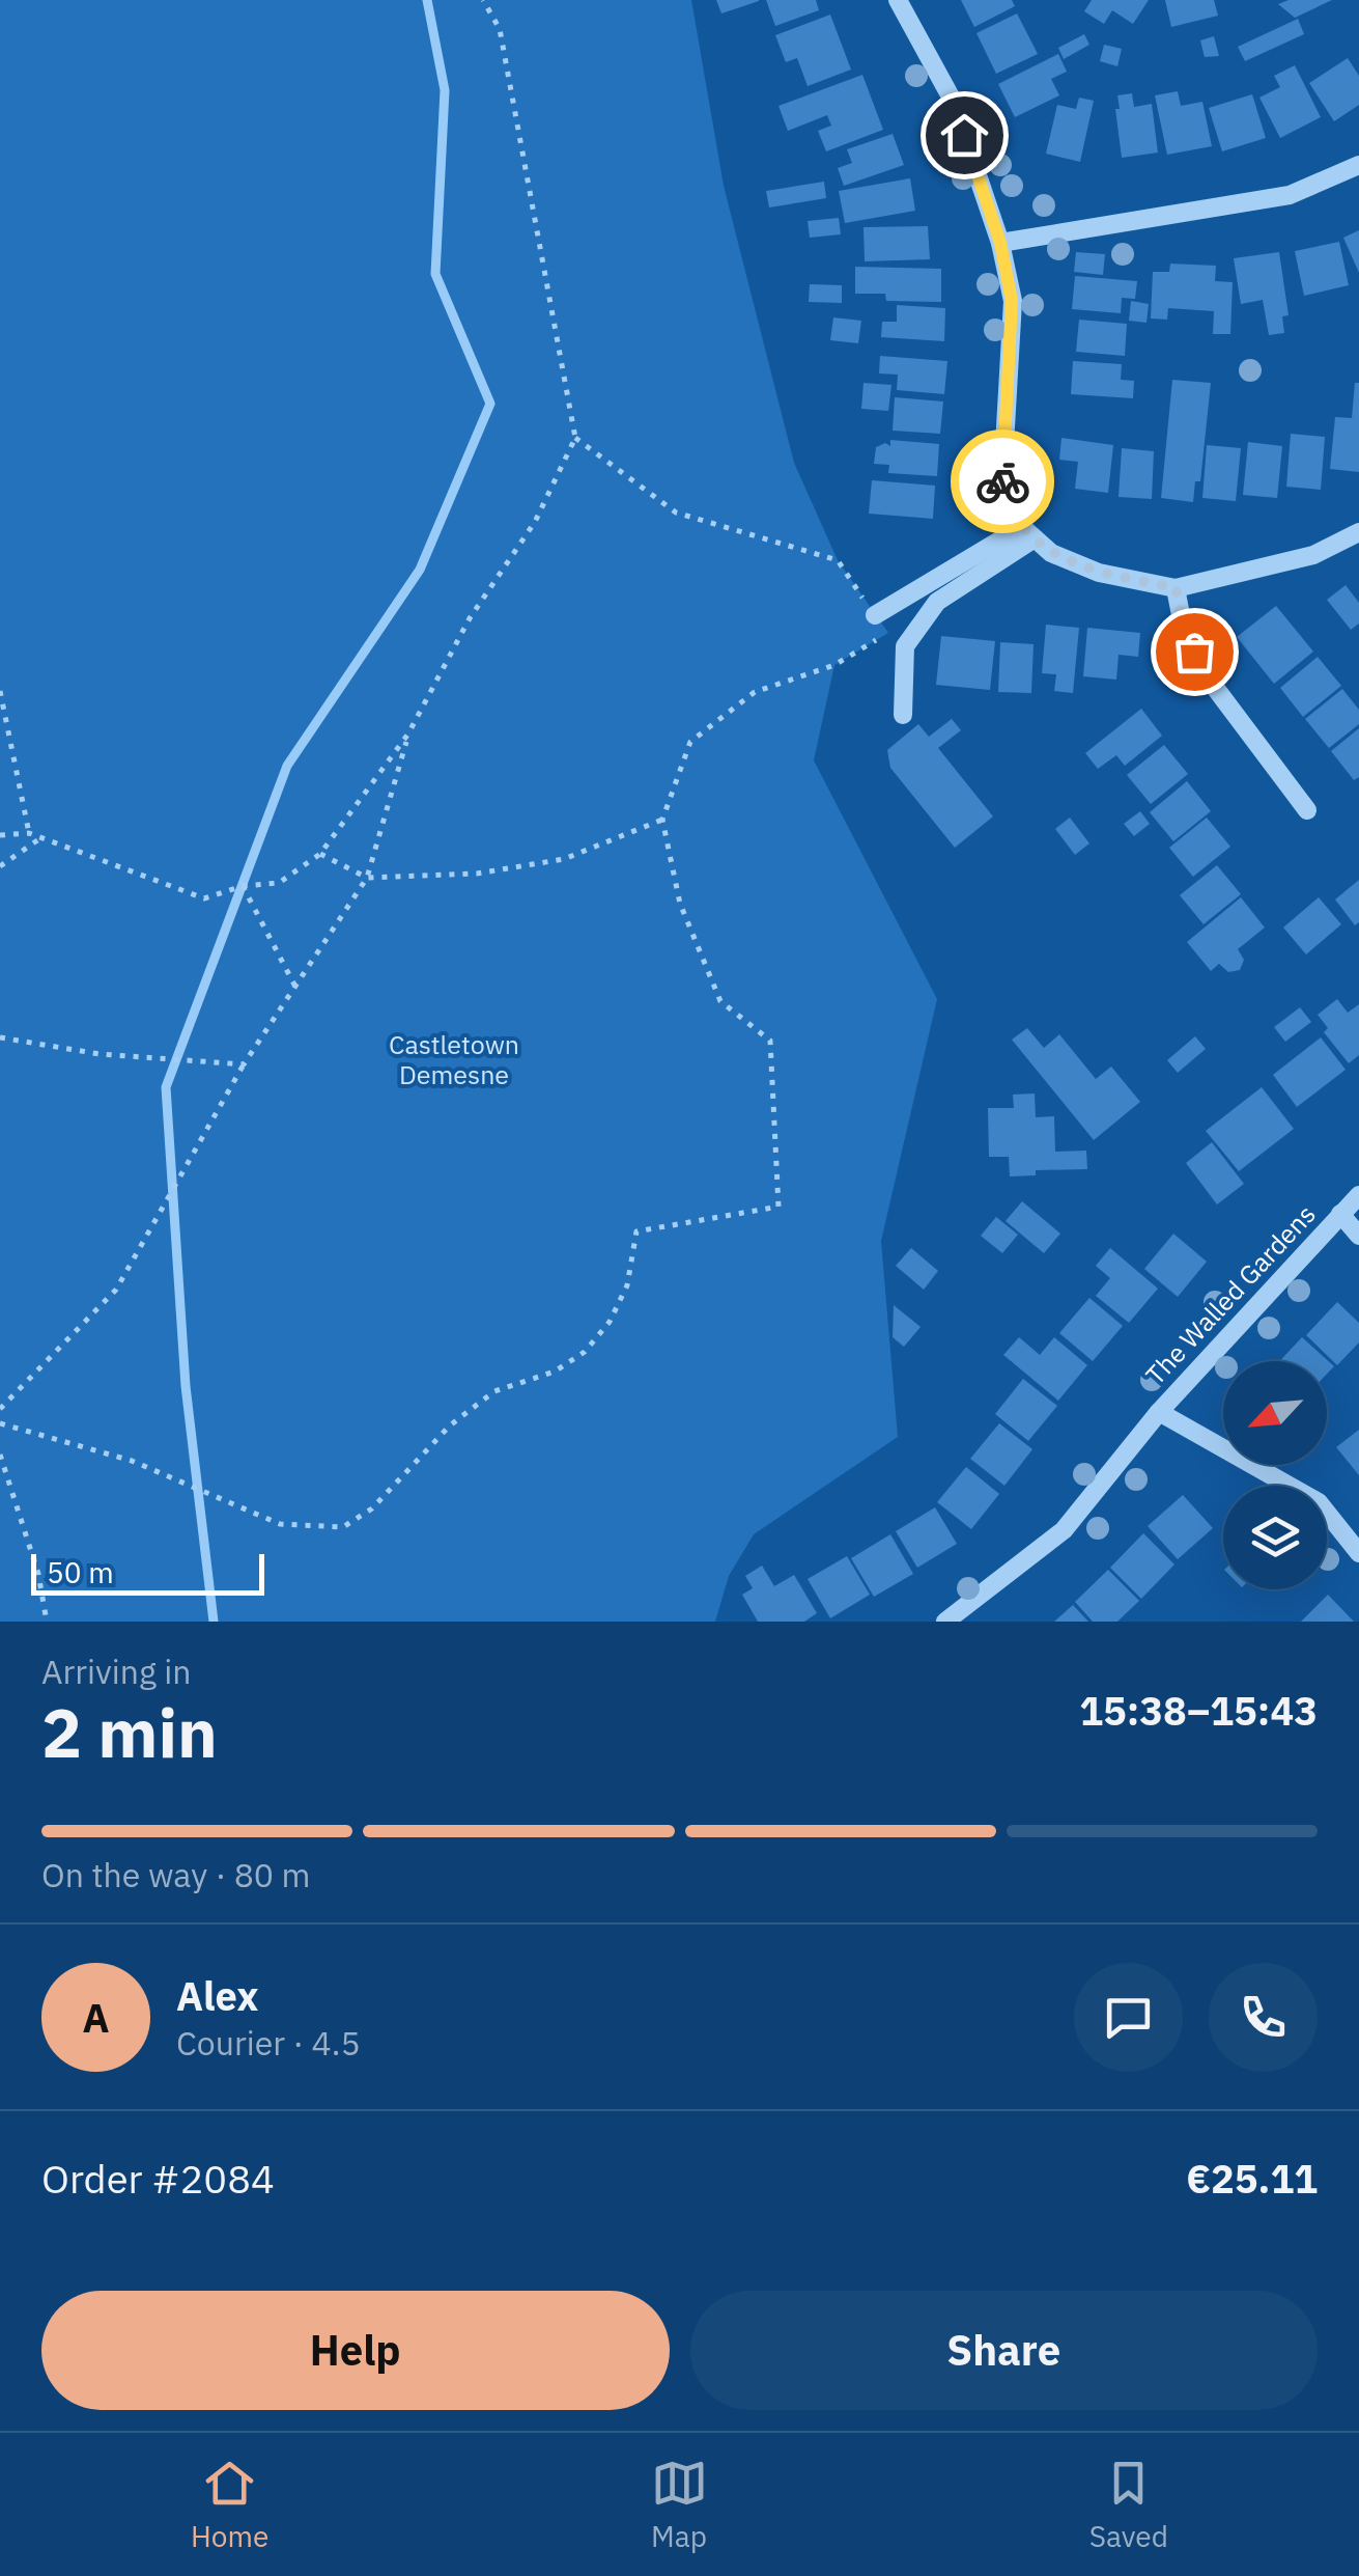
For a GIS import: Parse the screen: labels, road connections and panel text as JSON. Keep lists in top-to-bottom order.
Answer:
{
  "streets": {
    "street": ["The Walled Gardens"]
  },
  "parks": ["Castletown Demesne"],
  "scale_bar": "50 m",
  "north": "bottom left",
  "page": {
    "scale": "50 m",
    "heading": ["2 min", "Arriving in", "15:38–15:43"],
    "panel": [
      "Alex",
      "Courier · 4.5",
      "Order #2084",
      "€25.11"
    ],
    "bar": "On the way · 80 m",
    "round": "A",
    "buttons": ["Help", "Share"],
    "tabs": ["Home", "Map", "Saved"]
  }
}
